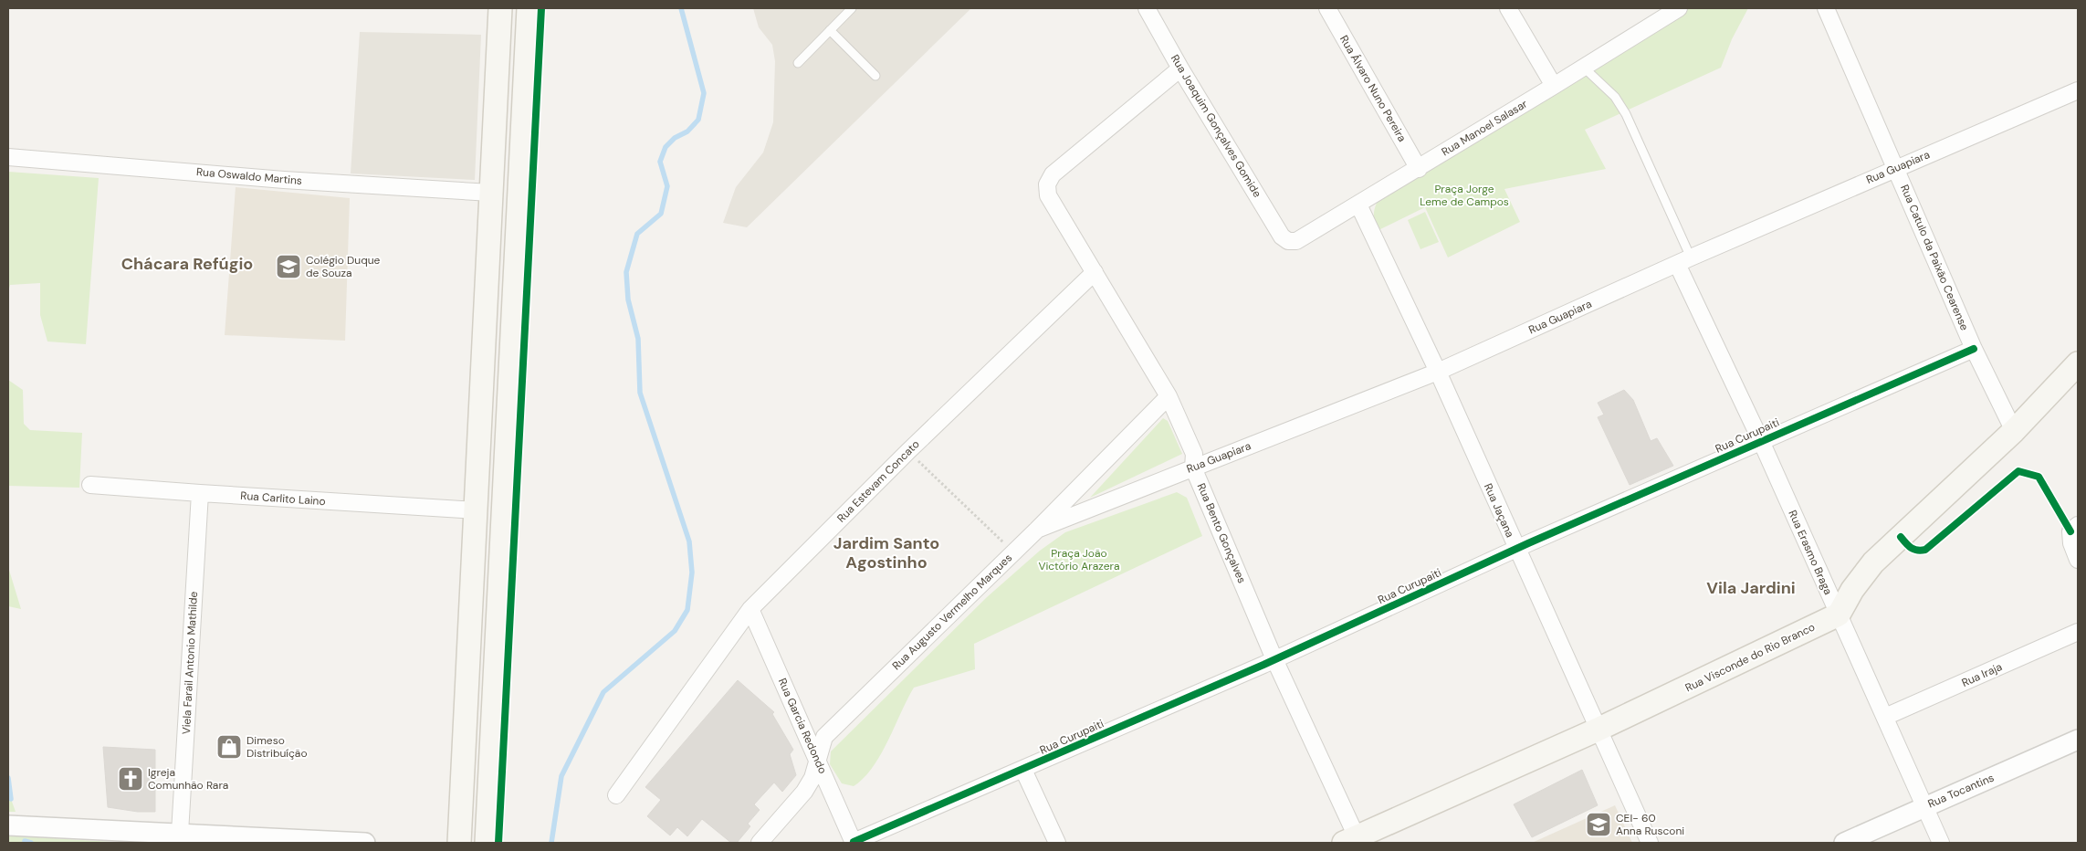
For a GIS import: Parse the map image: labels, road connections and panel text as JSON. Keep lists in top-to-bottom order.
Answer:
{
  "streets": {
    "main road": ["Rua Visconde do Rio Branco"],
    "street": [
      "Rua Álvaro Nuno Pereira",
      "Rua Joaquim Gonçalves Gomide",
      "Rua Manoel Salasar",
      "Rua Guapiara",
      "Rua Oswaldo Martins",
      "Rua Catulo da Paixão Cearense",
      "Rua Curupaiti",
      "Rua Estevam Concato",
      "Rua Carlito Laino",
      "Rua Jaçana",
      "Rua Bento Gonçalves",
      "Rua Erasmo Braga",
      "Rua Augusto Vermelho Marques",
      "Viela Farail Antonio Mathilde",
      "Rua Iraja",
      "Rua Garcia Redondo",
      "Rua Tocantins"
    ]
  },
  "crossings": [
    ["Rua Álvaro Nuno Pereira", "Rua Manoel Salasar"],
    ["Rua Joaquim Gonçalves Gomide", "Rua Manoel Salasar"],
    ["Rua Joaquim Gonçalves Gomide", "Rua Bento Gonçalves"],
    ["Rua Manoel Salasar", "Rua Jaçana"],
    ["Rua Guapiara", "Rua Catulo da Paixão Cearense"],
    ["Rua Guapiara", "Rua Jaçana"],
    ["Rua Guapiara", "Rua Bento Gonçalves"],
    ["Rua Guapiara", "Rua Erasmo Braga"],
    ["Rua Guapiara", "Rua Augusto Vermelho Marques"],
    ["Rua Catulo da Paixão Cearense", "Rua Curupaiti"],
    ["Rua Curupaiti", "Rua Jaçana"],
    ["Rua Curupaiti", "Rua Bento Gonçalves"],
    ["Rua Curupaiti", "Rua Erasmo Braga"],
    ["Rua Curupaiti", "Rua Garcia Redondo"],
    ["Rua Estevam Concato", "Rua Bento Gonçalves"],
    ["Rua Estevam Concato", "Rua Garcia Redondo"],
    ["Rua Carlito Laino", "Viela Farail Antonio Mathilde"],
    ["Rua Jaçana", "Rua Visconde do Rio Branco"],
    ["Rua Bento Gonçalves", "Rua Augusto Vermelho Marques"],
    ["Rua Bento Gonçalves", "Rua Visconde do Rio Branco"],
    ["Rua Erasmo Braga", "Rua Visconde do Rio Branco"],
    ["Rua Erasmo Braga", "Rua Iraja"],
    ["Rua Erasmo Braga", "Rua Tocantins"],
    ["Rua Augusto Vermelho Marques", "Rua Garcia Redondo"]
  ],
  "districts": ["Chácara Refúgio", "Jardim Santo Agostinho", "Vila Jardini"],
  "parks": ["Praça Jorge Leme de Campos", "Praça João Victório Arazera"],
  "places": {
    "school or university": ["Colégio Duque de Souza", "CEI- 60 Anna Rusconi"],
    "shop": ["Dimeso Distribuíção"],
    "church": ["Igreja Comunhão Rara"]
  }
}
